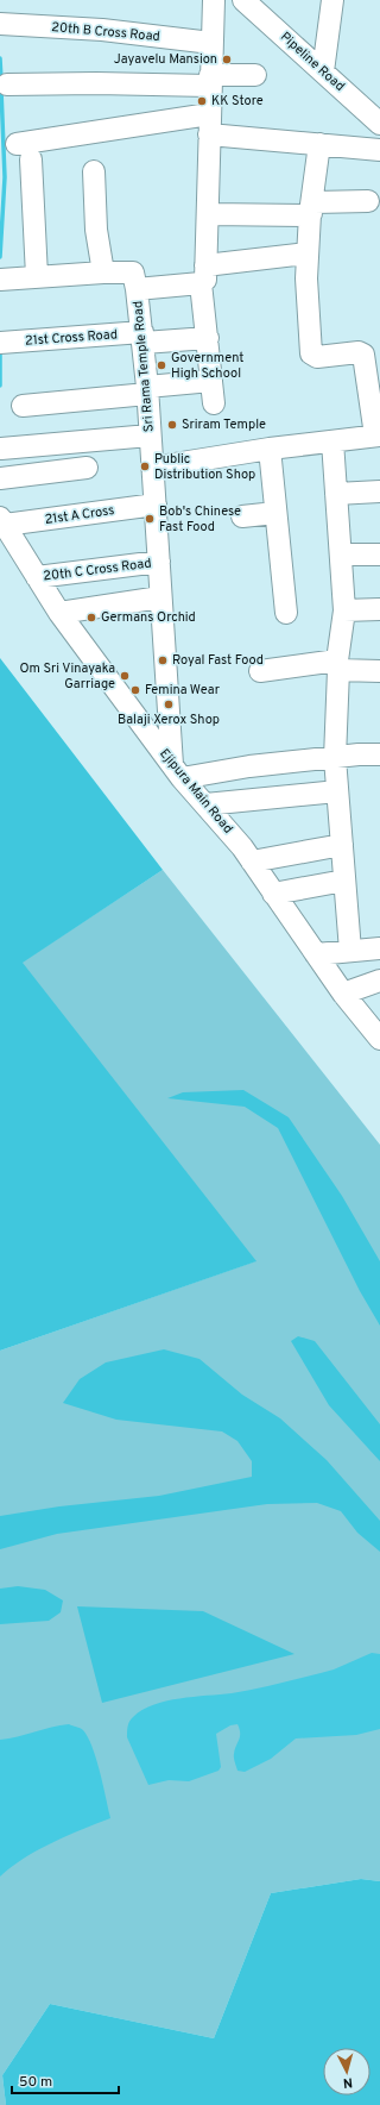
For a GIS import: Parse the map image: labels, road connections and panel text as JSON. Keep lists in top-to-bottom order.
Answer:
{
  "streets": {
    "street": [
      "20th B Cross Road",
      "Pipeline Road",
      "21st Cross Road",
      "Sri Rama Temple Road",
      "21st A Cross",
      "20th C Cross Road",
      "Ejipura Main Road"
    ]
  },
  "crossings": [
    ["21st Cross Road", "Sri Rama Temple Road"],
    ["Sri Rama Temple Road", "21st A Cross"],
    ["Sri Rama Temple Road", "20th C Cross Road"],
    ["Sri Rama Temple Road", "Ejipura Main Road"],
    ["21st A Cross", "Ejipura Main Road"],
    ["20th C Cross Road", "Ejipura Main Road"]
  ],
  "places": [
    "Jayavelu Mansion",
    "KK Store",
    "Government High School",
    "Sriram Temple",
    "Public Distribution Shop",
    "Bob's Chinese Fast Food",
    "Germans Orchid",
    "Royal Fast Food",
    "Om Sri Vinayaka Garriage",
    "Femina Wear",
    "Balaji Xerox Shop"
  ],
  "scale_bar": "50 m",
  "north": "bottom"
}
